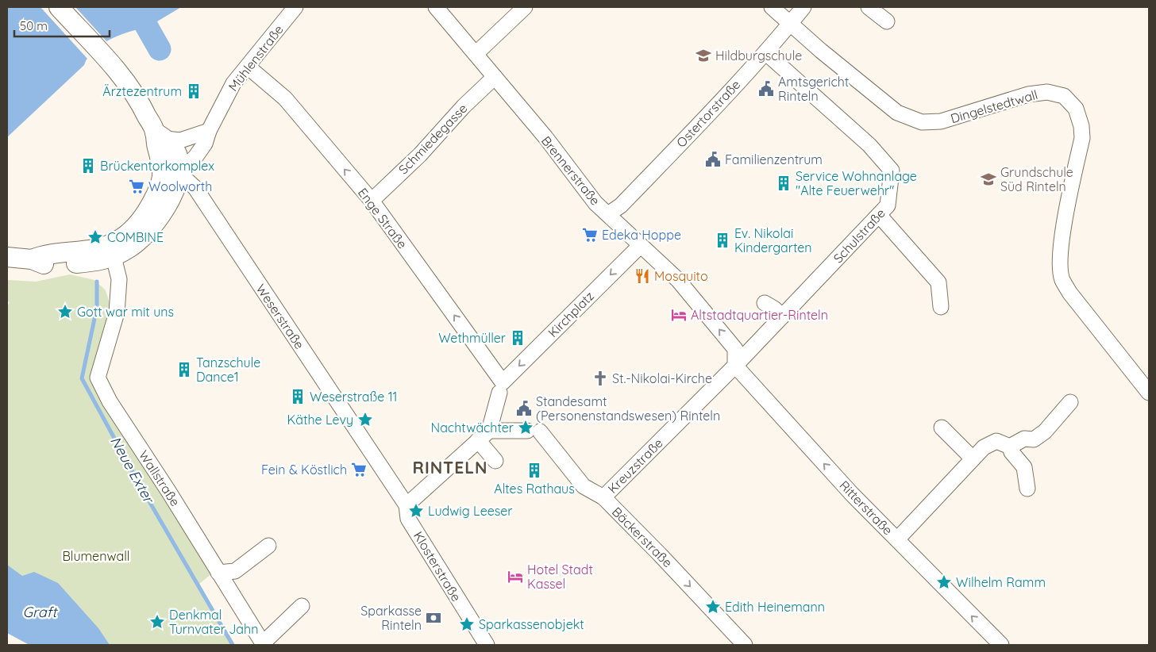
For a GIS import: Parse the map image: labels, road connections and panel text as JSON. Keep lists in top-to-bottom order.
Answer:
{
  "streets": {
    "street": [
      "Mühlenstraße",
      "Dingelstedtwall",
      "Ostertorstraße",
      "Schmiedegasse",
      "Brennerstraße",
      "Enge Straße",
      "Schulstraße",
      "Kirchplatz",
      "Weserstraße",
      "Kreuzstraße",
      "Wallstraße",
      "Ritterstraße",
      "Bäckerstraße",
      "Klosterstraße"
    ]
  },
  "crossings": [
    ["Mühlenstraße", "Enge Straße"],
    ["Mühlenstraße", "Weserstraße"],
    ["Dingelstedtwall", "Ostertorstraße"],
    ["Ostertorstraße", "Brennerstraße"],
    ["Ostertorstraße", "Schulstraße"],
    ["Schmiedegasse", "Brennerstraße"],
    ["Schmiedegasse", "Enge Straße"],
    ["Brennerstraße", "Schulstraße"],
    ["Brennerstraße", "Kirchplatz"],
    ["Brennerstraße", "Kreuzstraße"],
    ["Brennerstraße", "Ritterstraße"],
    ["Enge Straße", "Kirchplatz"],
    ["Schulstraße", "Kreuzstraße"],
    ["Schulstraße", "Ritterstraße"],
    ["Weserstraße", "Klosterstraße"],
    ["Kreuzstraße", "Ritterstraße"],
    ["Kreuzstraße", "Bäckerstraße"]
  ],
  "one_way": [
    "Enge Straße",
    "Kirchplatz",
    "Ritterstraße",
    "Bäckerstraße"
  ],
  "districts": ["RINTELN"],
  "water": ["Neue Exter", "Graft"],
  "parks": ["Blumenwall"],
  "places": {
    "school or university": ["Hildburgschule", "Grundschule Süd Rinteln"],
    "public building": ["Amtsgericht Rinteln", "Familienzentrum", "Standesamt (Personenstandswesen) Rinteln"],
    "building": [
      "Ärztezentrum",
      "Brückentorkomplex",
      "Service Wohnanlage \"Alte Feuerwehr\"",
      "Ev. Nikolai Kindergarten",
      "Wethmüller",
      "Tanzschule Dance1",
      "Weserstraße 11",
      "Altes Rathaus"
    ],
    "supermarket": ["Woolworth", "Edeka Hoppe", "Fein & Köstlich"],
    "place": [
      "COMBINE",
      "Gott war mit uns",
      "Käthe Levy",
      "Nachtwächter",
      "Ludwig Leeser",
      "Wilhelm Ramm",
      "Edith Heinemann",
      "Denkmal Turnvater Jahn",
      "Sparkassenobjekt"
    ],
    "restaurant": ["Mosquito"],
    "hotel": ["Altstadtquartier-Rinteln", "Hotel Stadt Kassel"],
    "church": ["St.-Nikolai-Kirche"],
    "bank": ["Sparkasse Rinteln"]
  },
  "scale_bar": "50 m"
}
